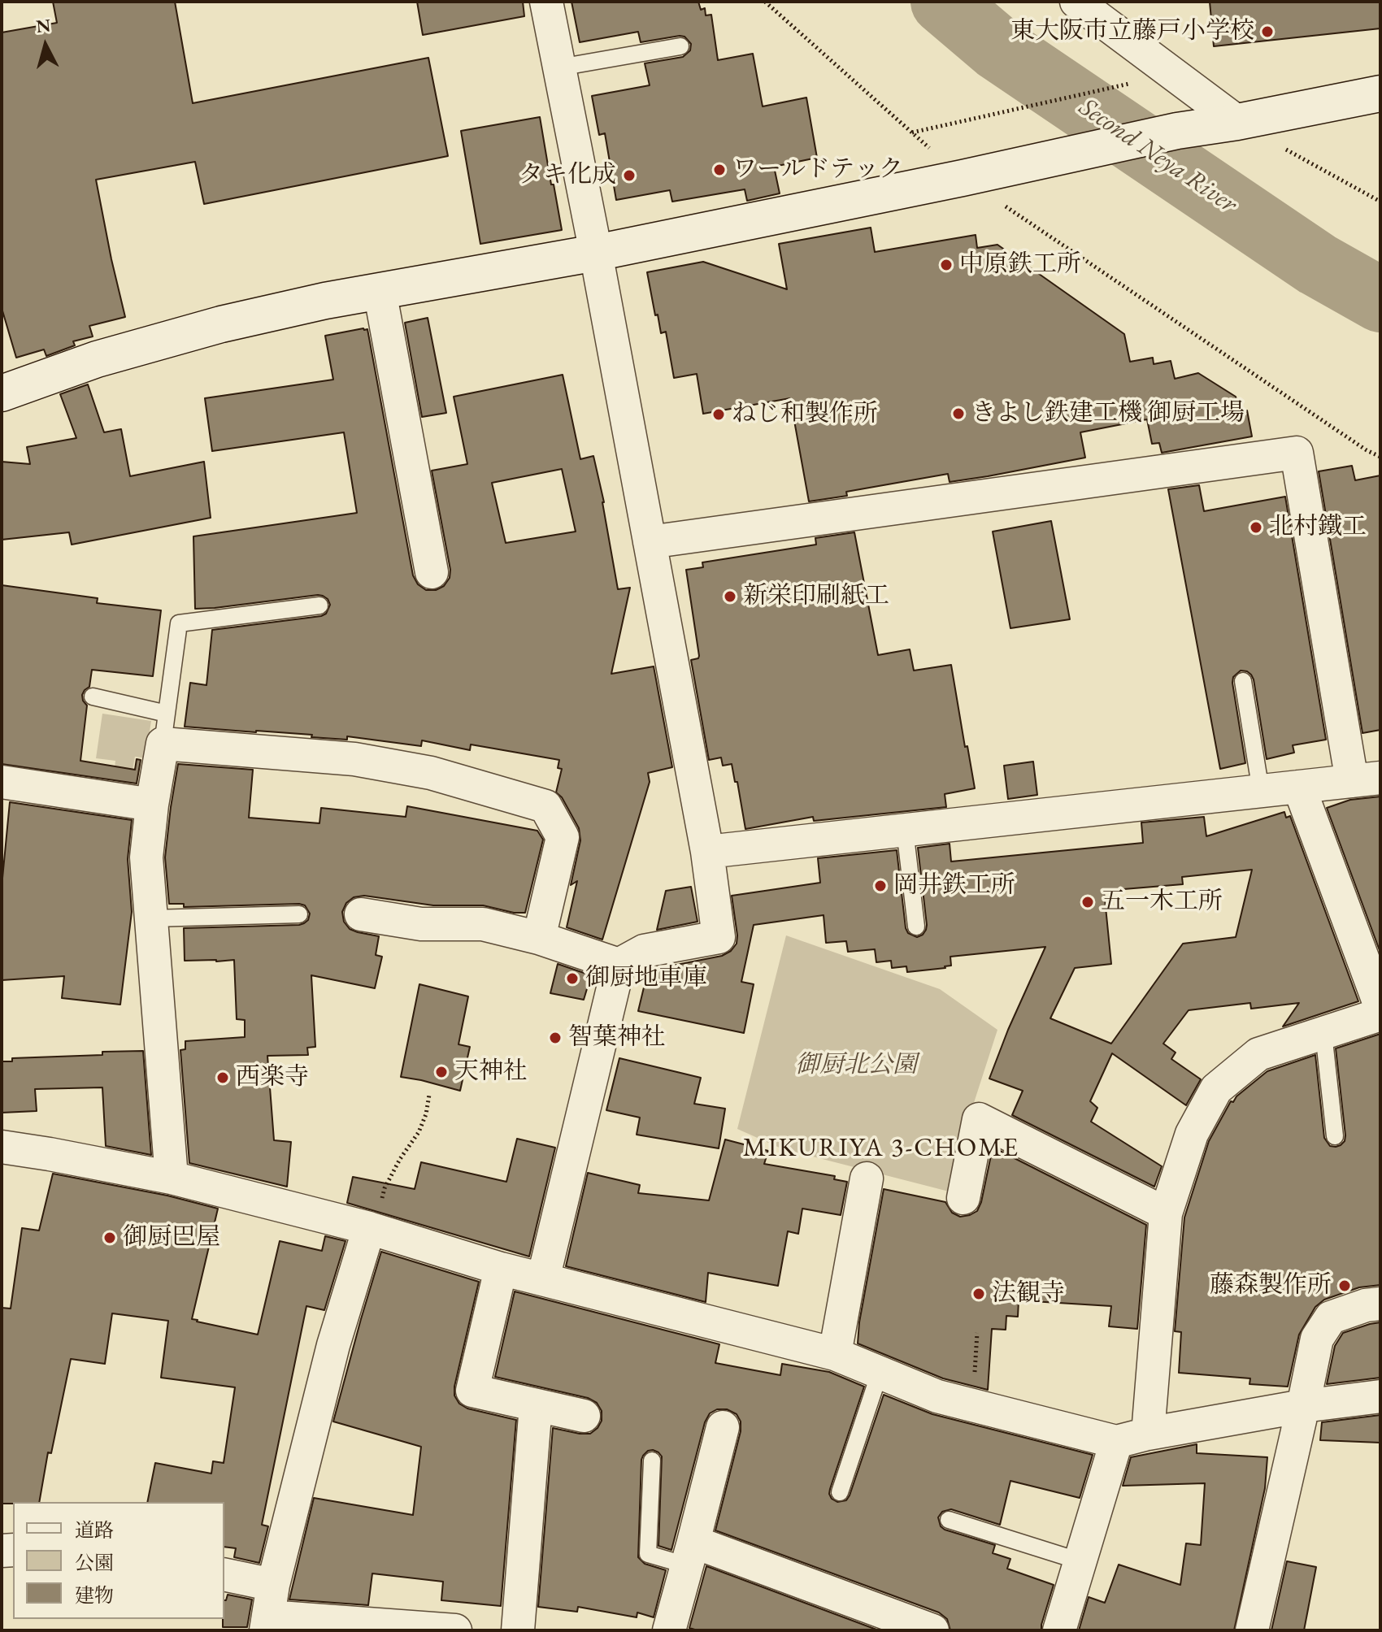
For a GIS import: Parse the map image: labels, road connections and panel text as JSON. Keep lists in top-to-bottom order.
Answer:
{
  "districts": ["MIKURIYA 3-CHOME"],
  "water": ["Second Neya River"],
  "parks": ["御厨北公園"],
  "places": [
    "東大阪市立藤戸小学校",
    "ワールドテック",
    "タキ化成",
    "中原鉄工所",
    "きよし鉄建工機 御厨工場",
    "ねじ和製作所",
    "北村鐵工",
    "新栄印刷紙工",
    "岡井鉄工所",
    "五一木工所",
    "御厨地車庫",
    "智葉神社",
    "天神社",
    "西楽寺",
    "御厨巴屋",
    "藤森製作所",
    "法観寺"
  ],
  "legend": ["道路", "公園", "建物"],
  "north": "top"
}
